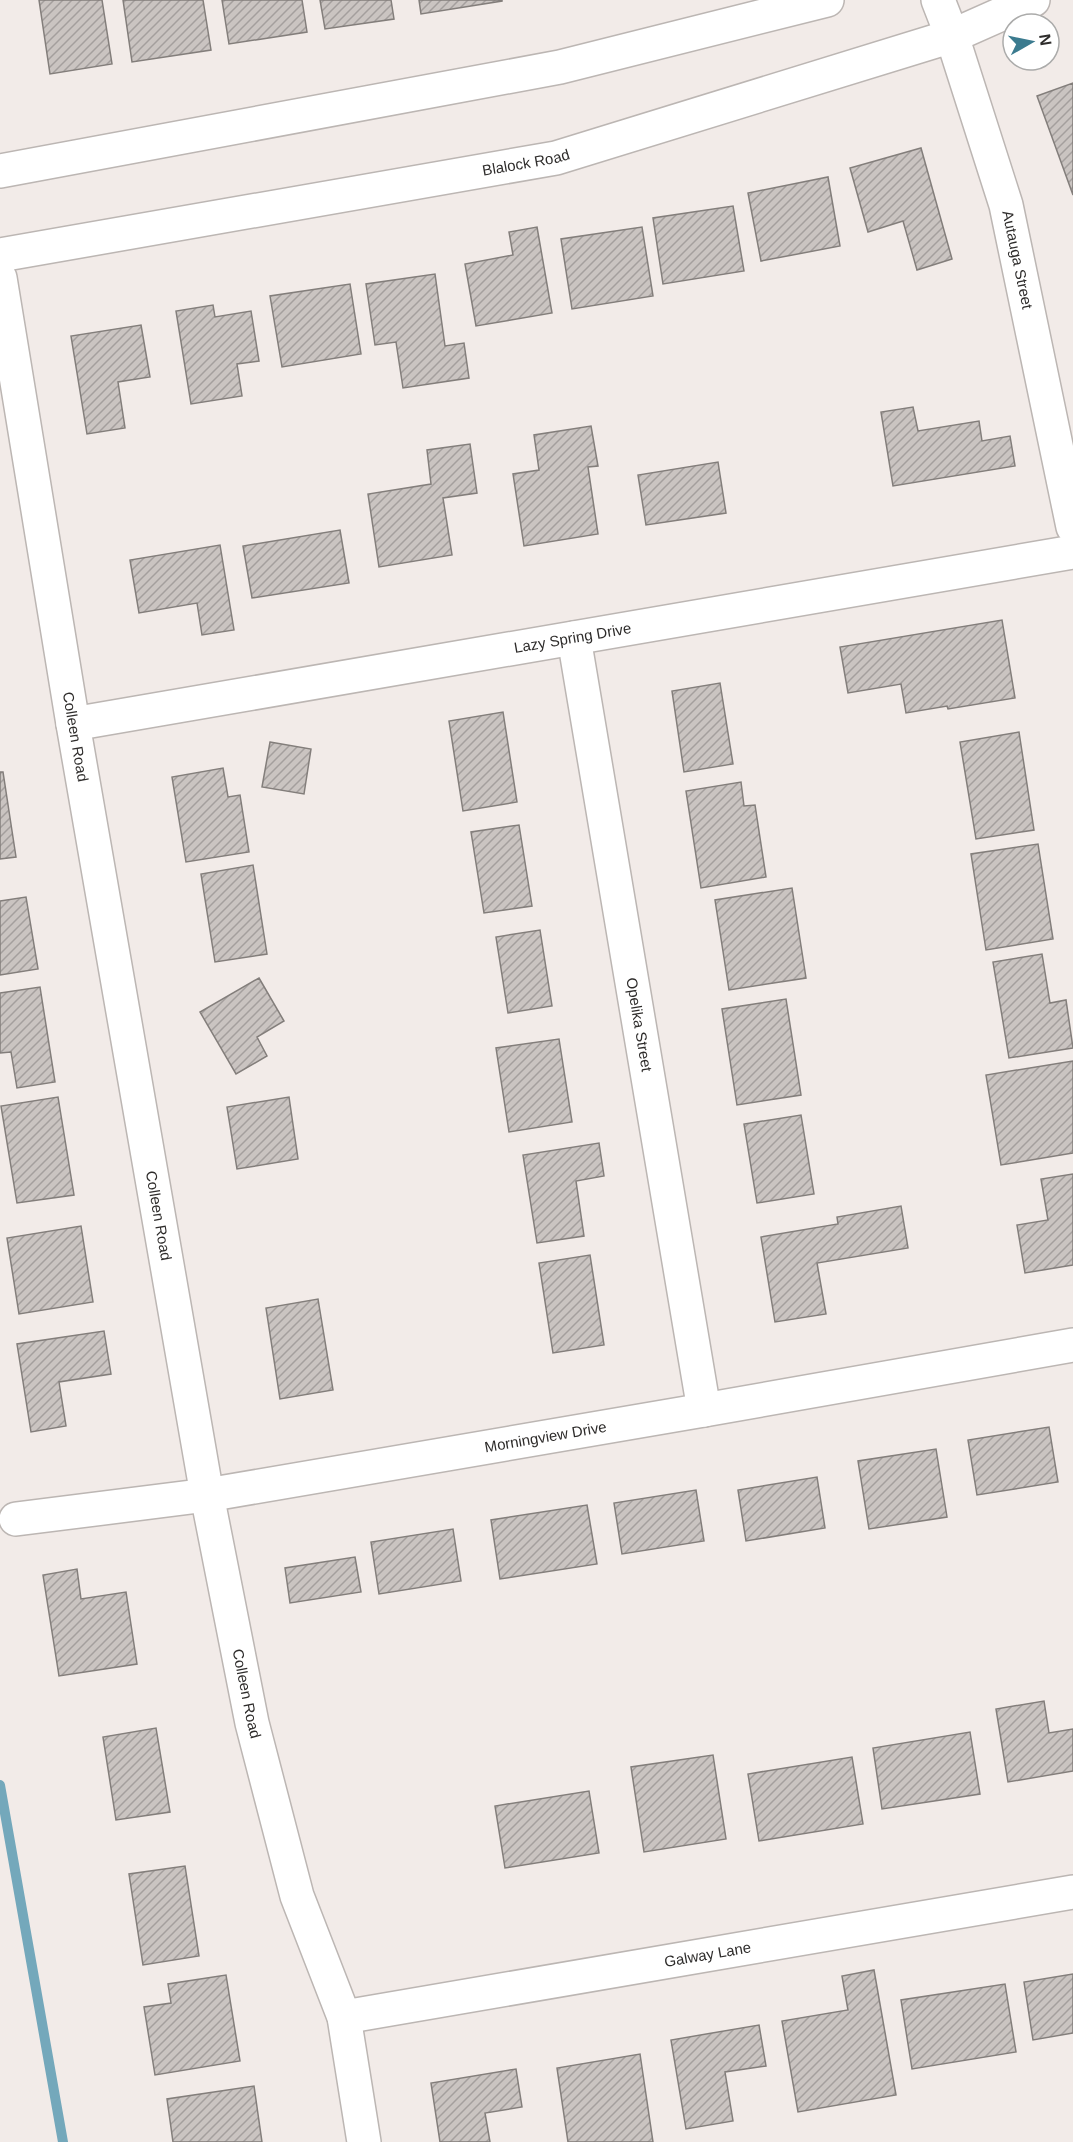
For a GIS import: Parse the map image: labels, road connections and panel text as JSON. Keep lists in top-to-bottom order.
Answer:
{
  "streets": {
    "street": [
      "Blalock Road",
      "Autauga Street",
      "Lazy Spring Drive",
      "Colleen Road",
      "Opelika Street",
      "Morningview Drive",
      "Galway Lane"
    ]
  },
  "crossings": [
    ["Blalock Road", "Autauga Street"],
    ["Lazy Spring Drive", "Colleen Road"],
    ["Lazy Spring Drive", "Opelika Street"],
    ["Colleen Road", "Morningview Drive"],
    ["Colleen Road", "Galway Lane"],
    ["Opelika Street", "Morningview Drive"]
  ],
  "north": "right"
}
